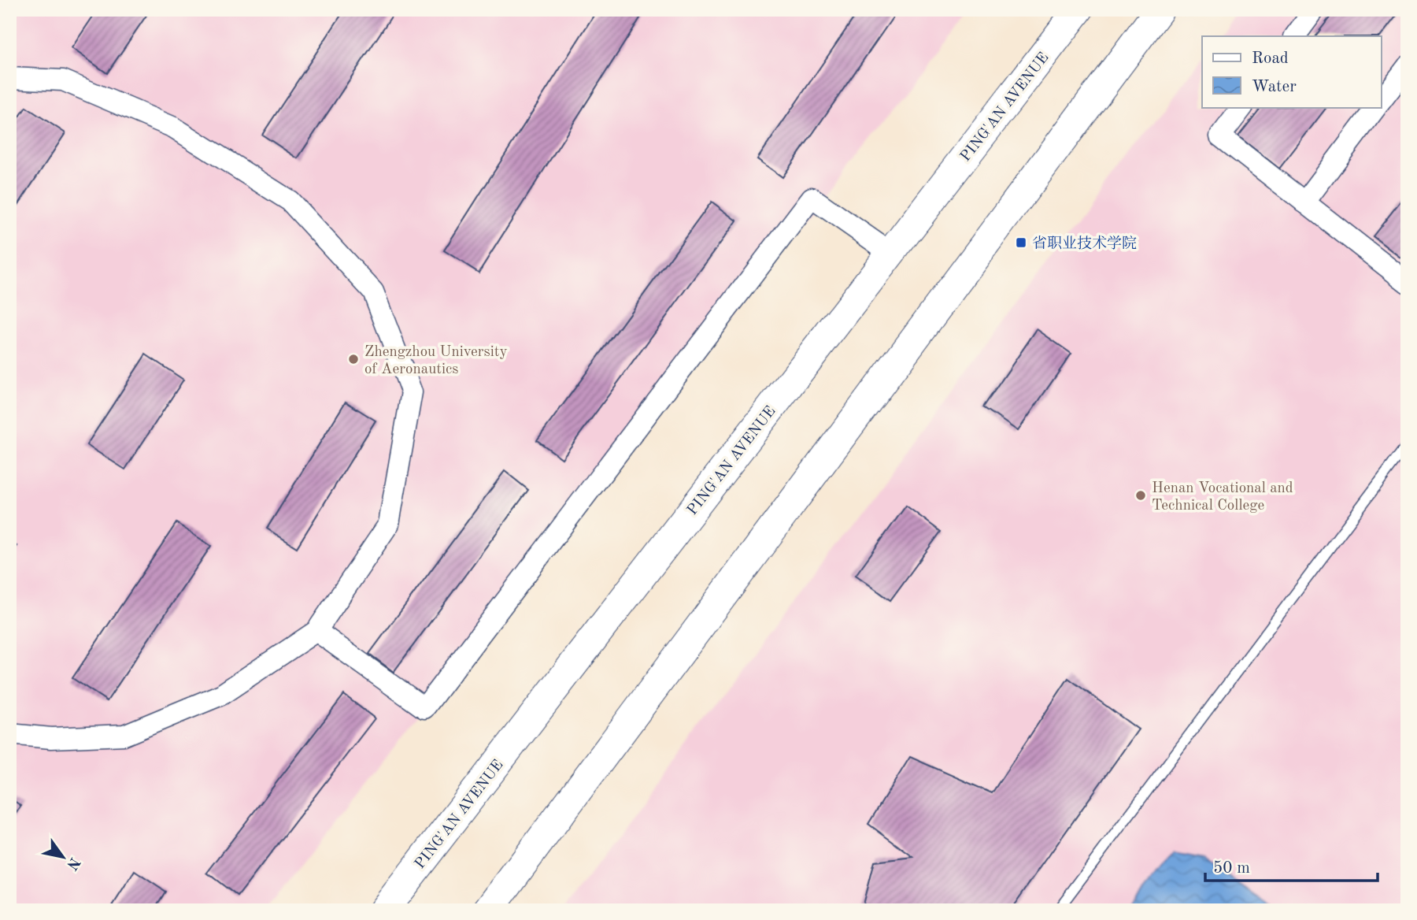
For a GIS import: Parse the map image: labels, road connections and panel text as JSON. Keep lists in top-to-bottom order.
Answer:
{
  "streets": {
    "main road": ["PING'AN AVENUE"]
  },
  "places": {
    "transit": ["省职业技术学院"],
    "other": ["Zhengzhou University of Aeronautics", "Henan Vocational and Technical College"]
  },
  "legend": ["Road", "Water"],
  "scale_bar": "50 m",
  "north": "bottom right"
}
